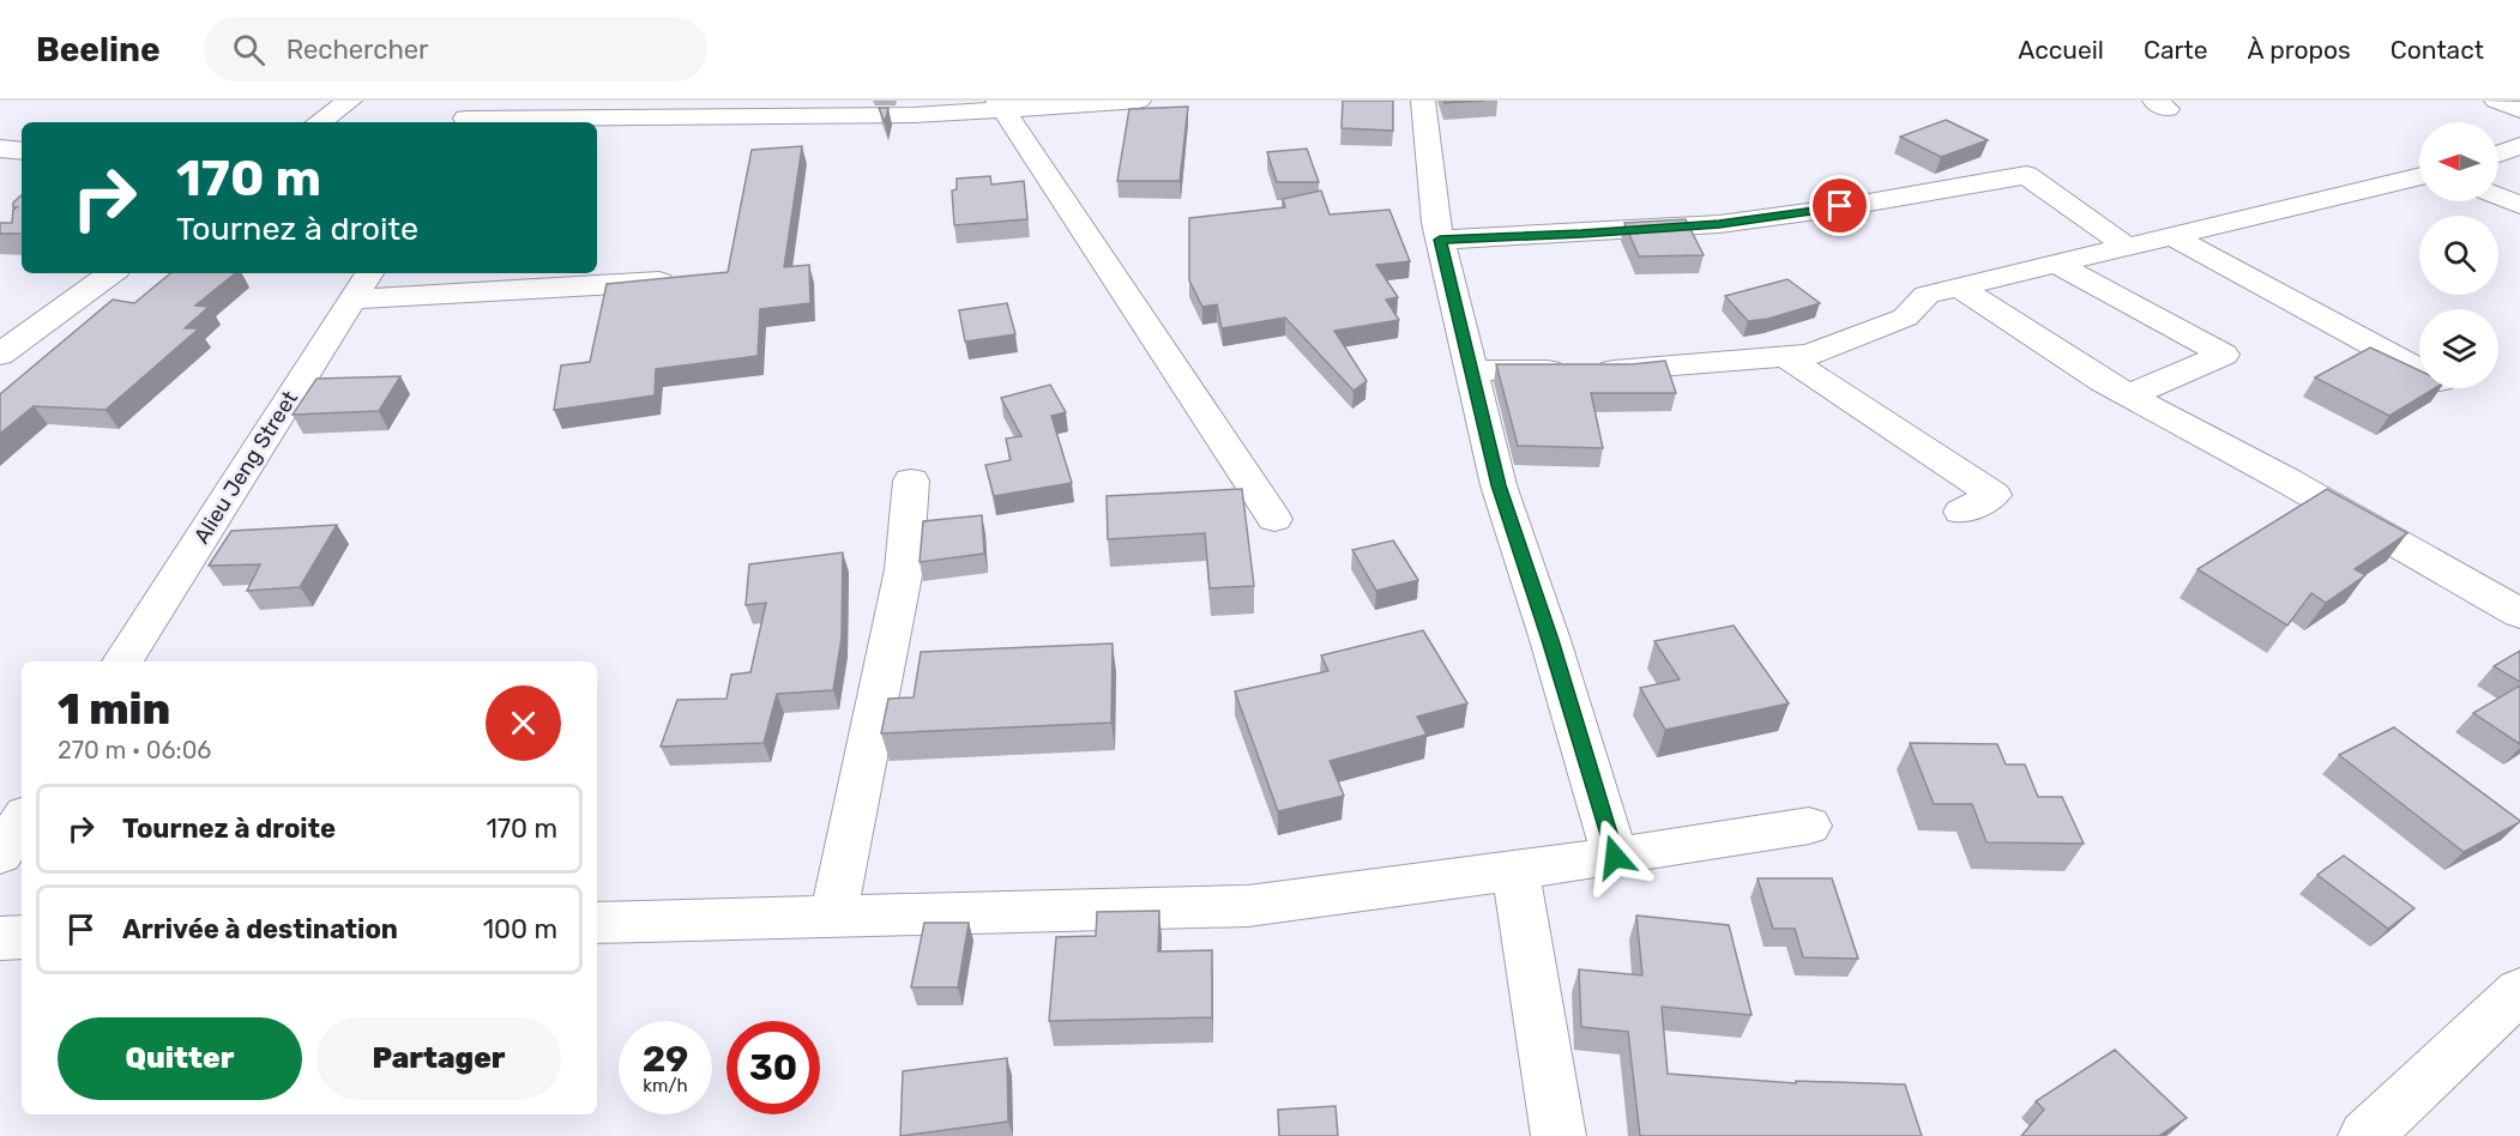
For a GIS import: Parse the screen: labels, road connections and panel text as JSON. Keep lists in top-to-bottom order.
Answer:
{
  "streets": {
    "street": ["Alieu Jeng Street"]
  },
  "north": "left",
  "page": {
    "header": "Beeline",
    "search": "Rechercher",
    "nav": [
      "Accueil",
      "Carte",
      "À propos",
      "Contact"
    ],
    "turn": ["170 m", "Tournez à droite"],
    "heading": ["1 min", "270 m · 06:06"],
    "list": [
      {
        "name": "Tournez à droite",
        "value": "170 m"
      },
      {
        "name": "Arrivée à destination",
        "value": "100 m"
      }
    ],
    "buttons": ["Quitter", "Partager"],
    "speed": "29 km/h",
    "limit": "30"
  }
}
